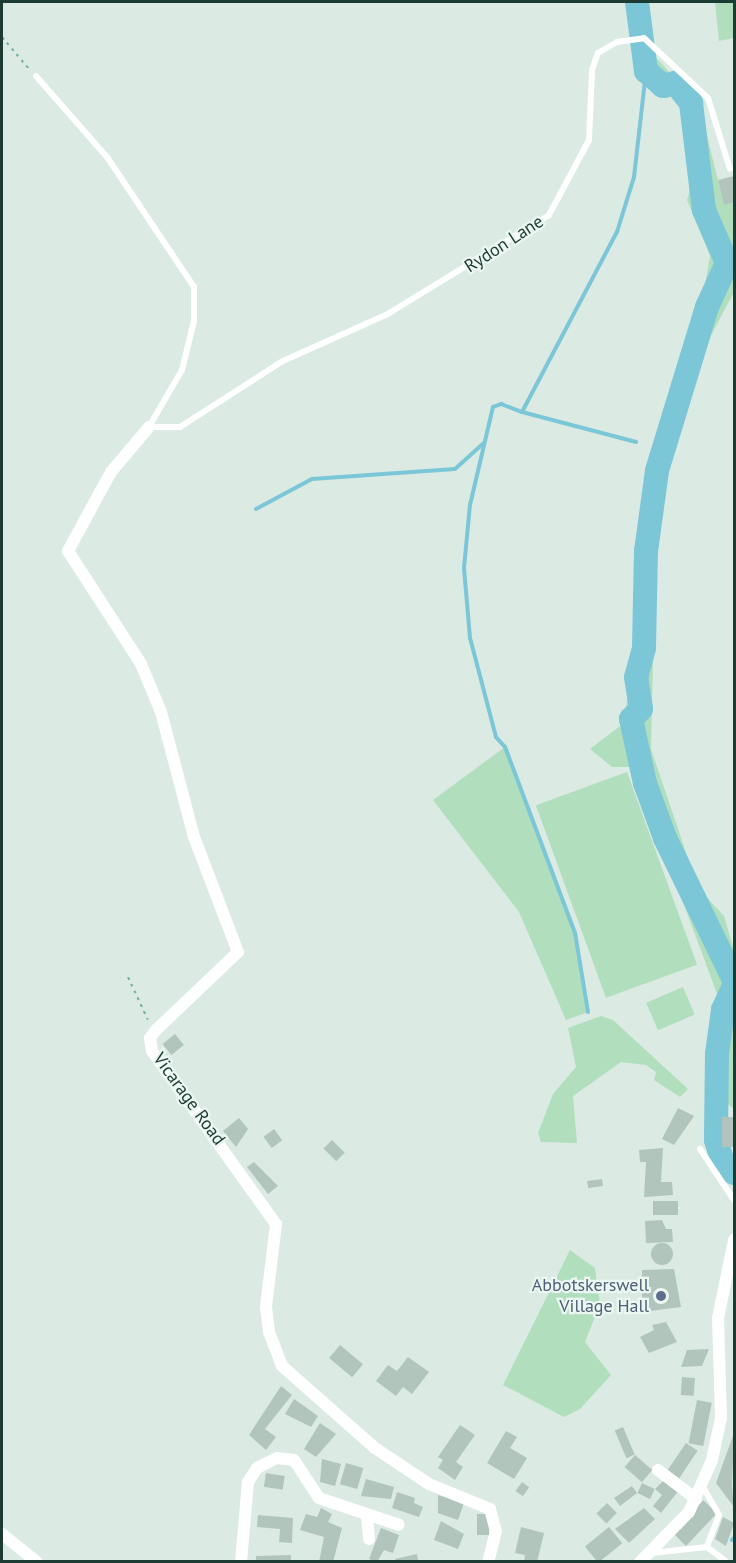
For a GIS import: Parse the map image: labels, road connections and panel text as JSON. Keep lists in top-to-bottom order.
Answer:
{
  "streets": {
    "street": ["Vicarage Road"],
    "lane": ["Rydon Lane"]
  },
  "crossings": [
    ["Rydon Lane", "Vicarage Road"]
  ],
  "places": ["Abbotskerswell Village Hall"]
}
